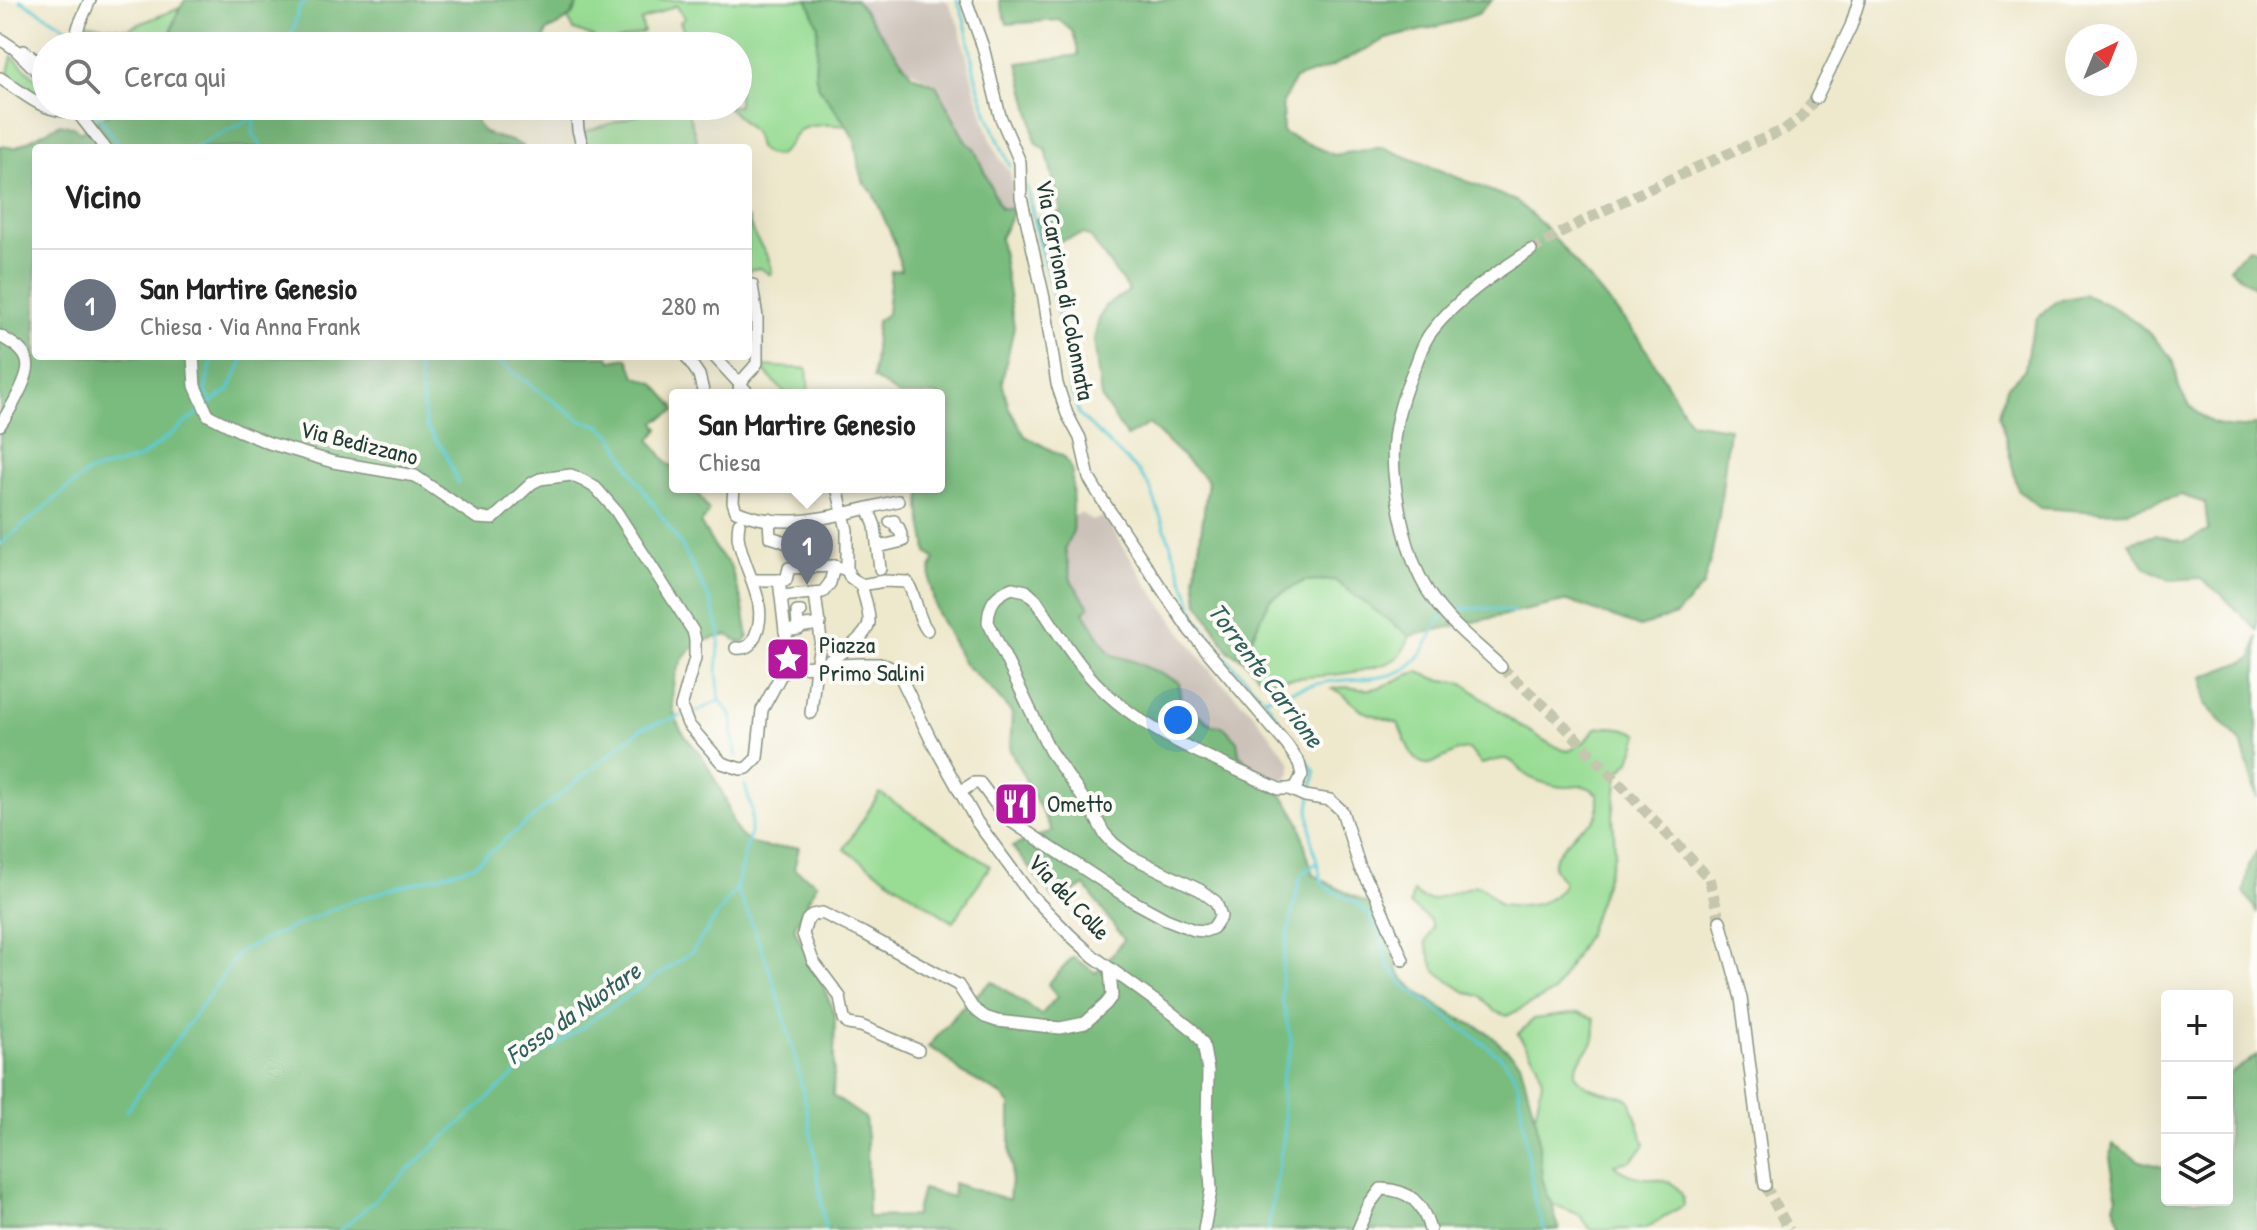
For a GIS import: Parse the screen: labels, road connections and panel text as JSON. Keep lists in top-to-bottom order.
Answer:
{
  "streets": {
    "street": ["Via Carriona di Colonnata", "Via Bedizzano", "Via del Colle"]
  },
  "water": ["Torrente Carrione", "Fosso da Nuotare"],
  "places": {
    "place": ["Piazza Primo Salini"],
    "restaurant": ["Ometto"]
  },
  "north": "top right",
  "page": {
    "search": "Cerca qui",
    "heading": "Vicino",
    "list": [
      {
        "mark": "1",
        "name": "San Martire Genesio",
        "note": "Chiesa · Via Anna Frank",
        "value": "280 m"
      }
    ],
    "popup": ["San Martire Genesio", "Chiesa"],
    "pins": "1",
    "map_buttons": ["+", "−"]
  }
}
